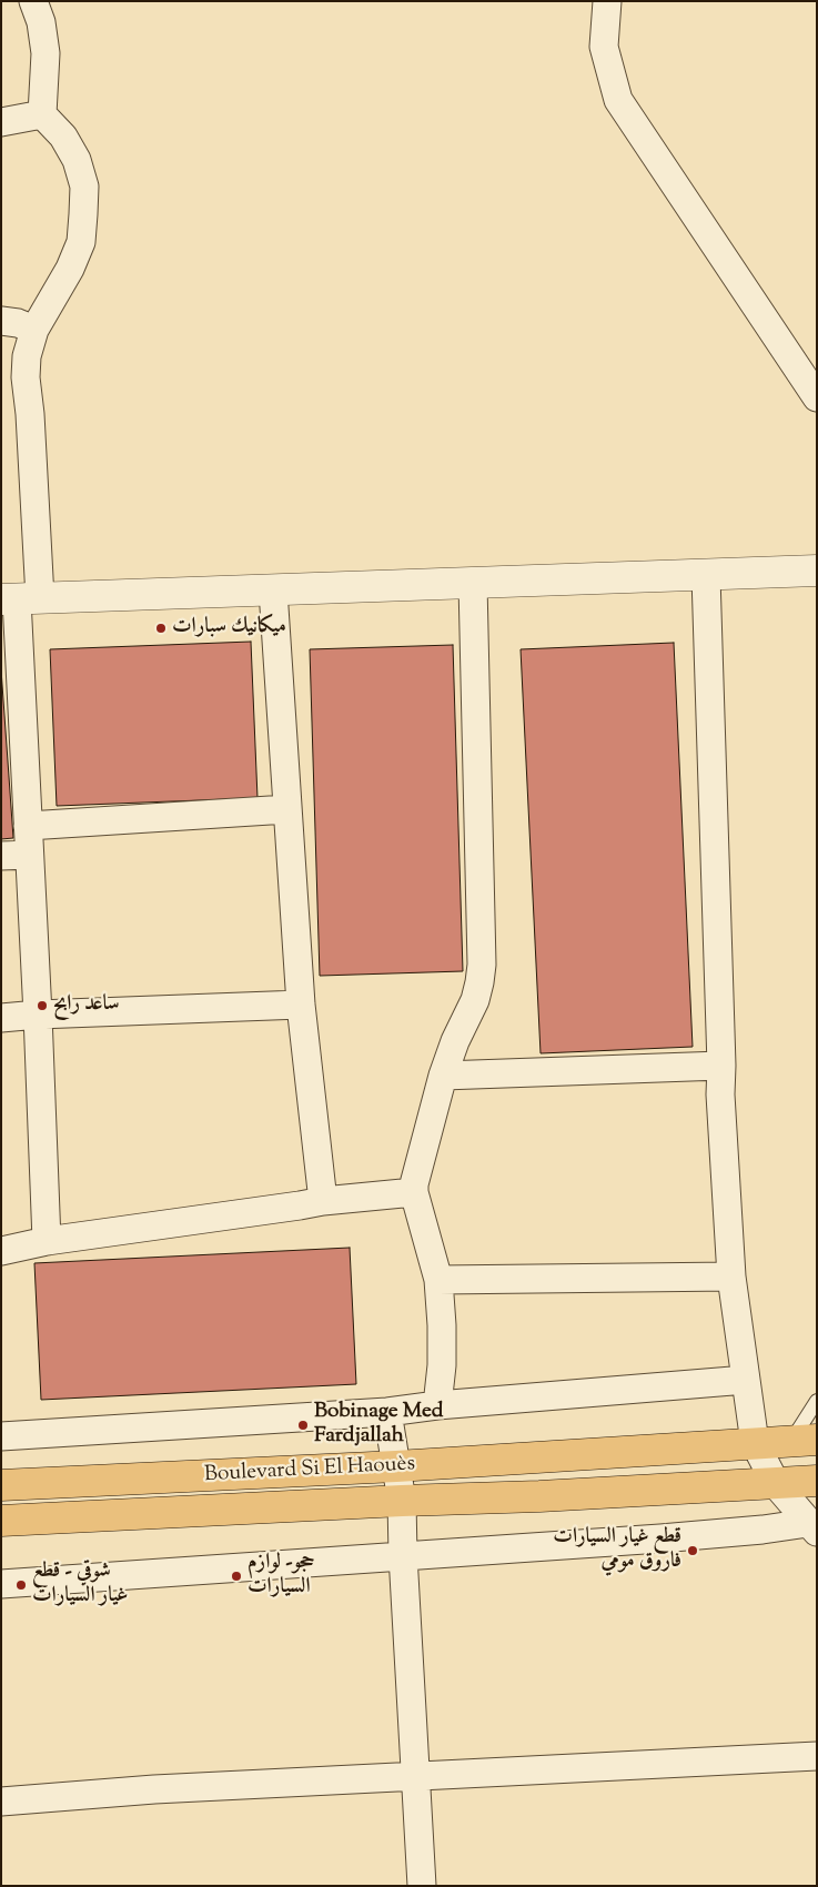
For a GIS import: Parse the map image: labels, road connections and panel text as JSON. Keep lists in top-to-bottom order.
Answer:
{
  "streets": {
    "main road": ["Boulevard Si El Haouès"]
  },
  "places": [
    "ميكانيك سبارات",
    "ساعد رابح",
    "Bobinage Med Fardjallah",
    "قطع غيار السيارات فاروق مومي",
    "حجو- لوازم السيارات",
    "شوقي - قطع غيار السيارات"
  ]
}
